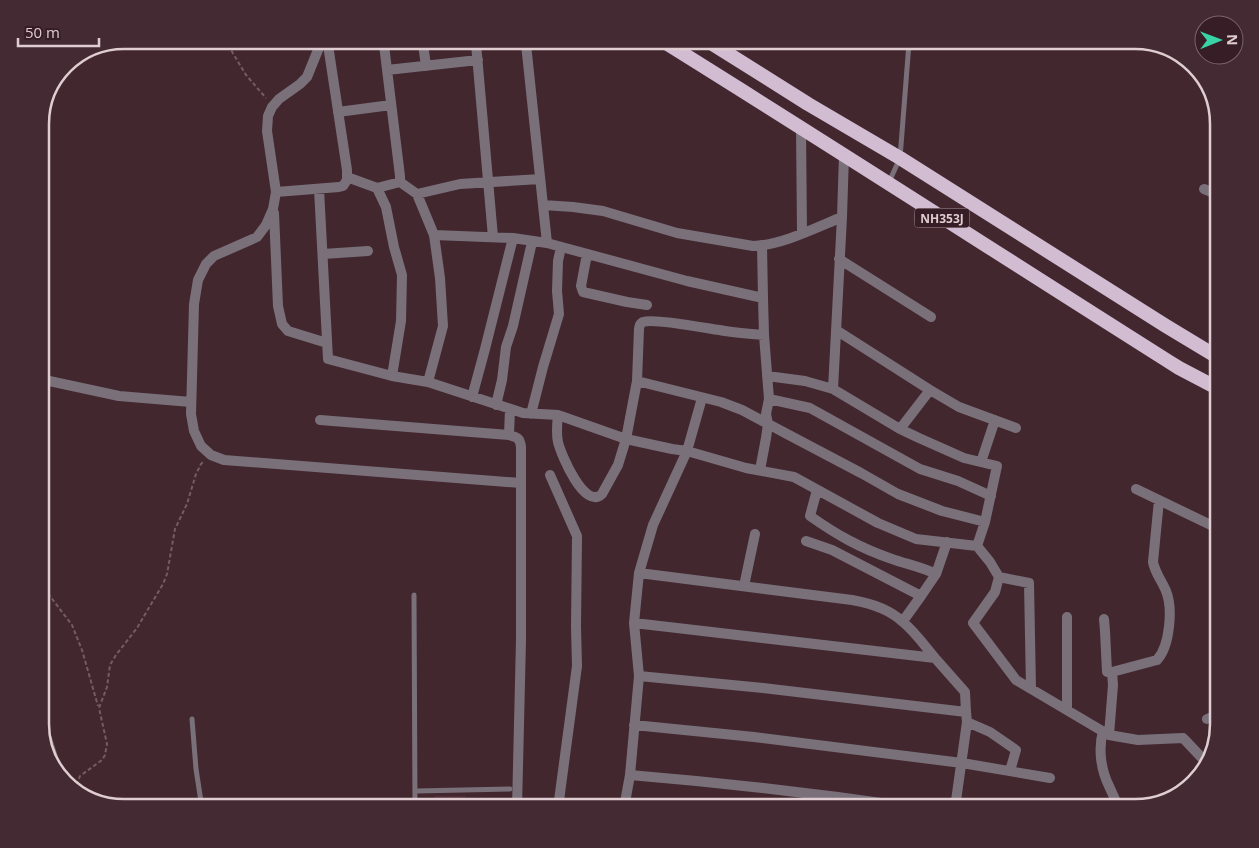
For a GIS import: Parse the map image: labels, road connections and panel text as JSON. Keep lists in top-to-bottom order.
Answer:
{
  "streets": {
    "highway": ["NH353J"]
  },
  "scale_bar": "50 m",
  "north": "right"
}
